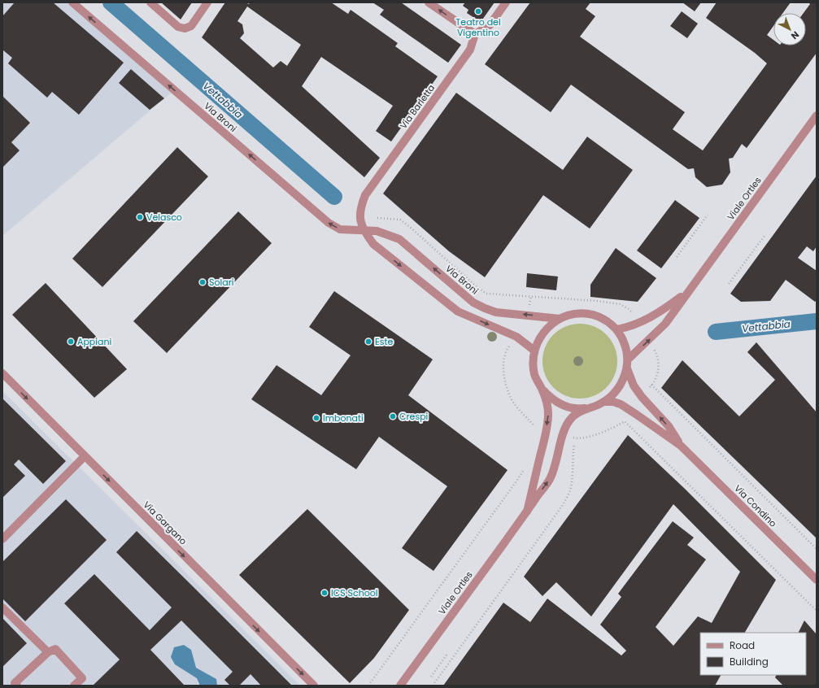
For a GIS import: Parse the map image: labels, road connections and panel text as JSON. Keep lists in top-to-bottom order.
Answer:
{
  "streets": {
    "street": [
      "Via Barletta",
      "Via Broni",
      "Viale Ortles",
      "Via Condino",
      "Via Gargano"
    ]
  },
  "crossings": [
    ["Via Barletta", "Via Broni"],
    ["Via Broni", "Viale Ortles"],
    ["Via Broni", "Via Condino"],
    ["Viale Ortles", "Via Condino"]
  ],
  "one_way": ["Via Gargano"],
  "water": ["Vettabbia"],
  "places": [
    "Teatro del Vigentino",
    "Velasco",
    "Solari",
    "Appiani",
    "Este",
    "Crespi",
    "Imbonati",
    "ICS School"
  ],
  "legend": ["Road", "Building"],
  "north": "bottom right"
}
